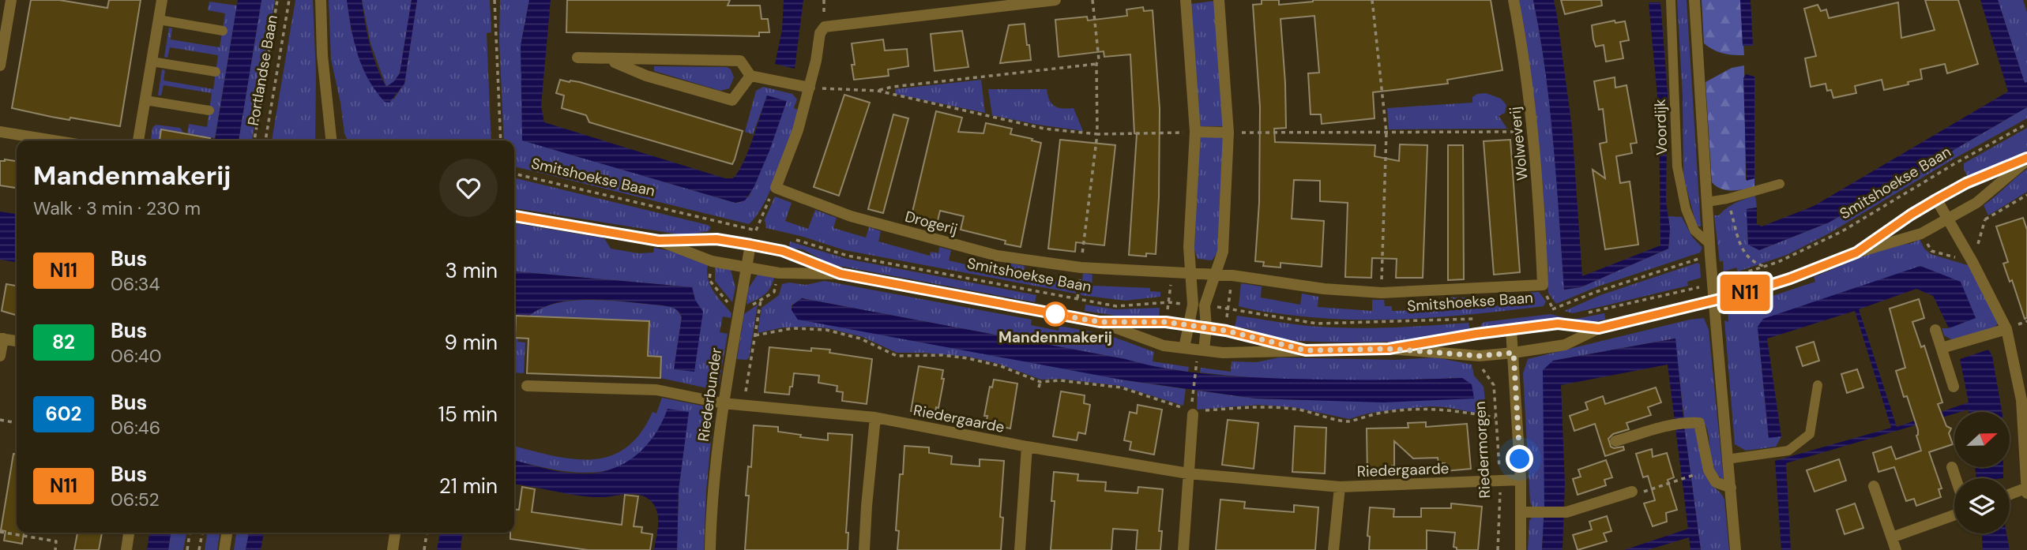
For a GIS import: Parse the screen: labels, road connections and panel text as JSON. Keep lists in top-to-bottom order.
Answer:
{
  "streets": {
    "street": [
      "Wolweverij",
      "Smitshoekse Baan",
      "Drogerij",
      "Riederbunder",
      "Riedergaarde"
    ],
    "lane": ["Voordijk"],
    "path": ["Portlandse Baan", "Riedermorgen"]
  },
  "crossings": [
    ["Voordijk", "Smitshoekse Baan"],
    ["Wolweverij", "Drogerij"],
    ["Smitshoekse Baan", "Drogerij"],
    ["Smitshoekse Baan", "Riederbunder"],
    ["Smitshoekse Baan", "Riedermorgen"],
    ["Riederbunder", "Riedergaarde"],
    ["Riedergaarde", "Riedermorgen"]
  ],
  "places": ["Mandenmakerij"],
  "lines": ["bus line N11"],
  "north": "right",
  "page": {
    "on_map": "N11",
    "heading": ["Mandenmakerij", "Walk · 3 min · 230 m"],
    "list": [
      {
        "mark": "N11",
        "name": "Bus",
        "note": "06:34",
        "value": "3 min"
      },
      {
        "mark": "82",
        "name": "Bus",
        "note": "06:40",
        "value": "9 min"
      },
      {
        "mark": "602",
        "name": "Bus",
        "note": "06:46",
        "value": "15 min"
      },
      {
        "mark": "N11",
        "name": "Bus",
        "note": "06:52",
        "value": "21 min"
      }
    ]
  }
}
